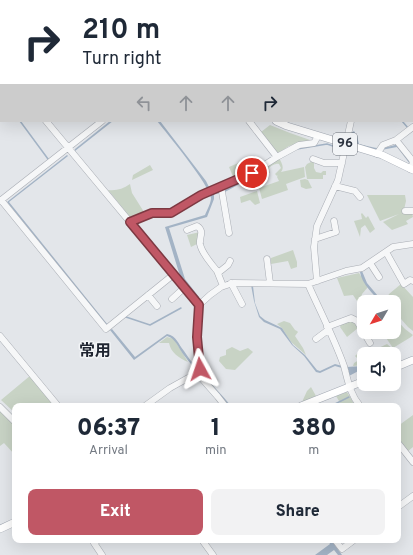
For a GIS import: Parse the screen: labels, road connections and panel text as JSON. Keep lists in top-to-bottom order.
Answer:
{
  "streets": {
    "main road": ["96"]
  },
  "districts": ["常用"],
  "north": "bottom left",
  "page": {
    "turn": ["210 m", "Turn right"],
    "eta": [
      "06:37",
      "Arrival",
      "1",
      "min",
      "380",
      "m"
    ],
    "buttons": ["Exit", "Share"]
  }
}
